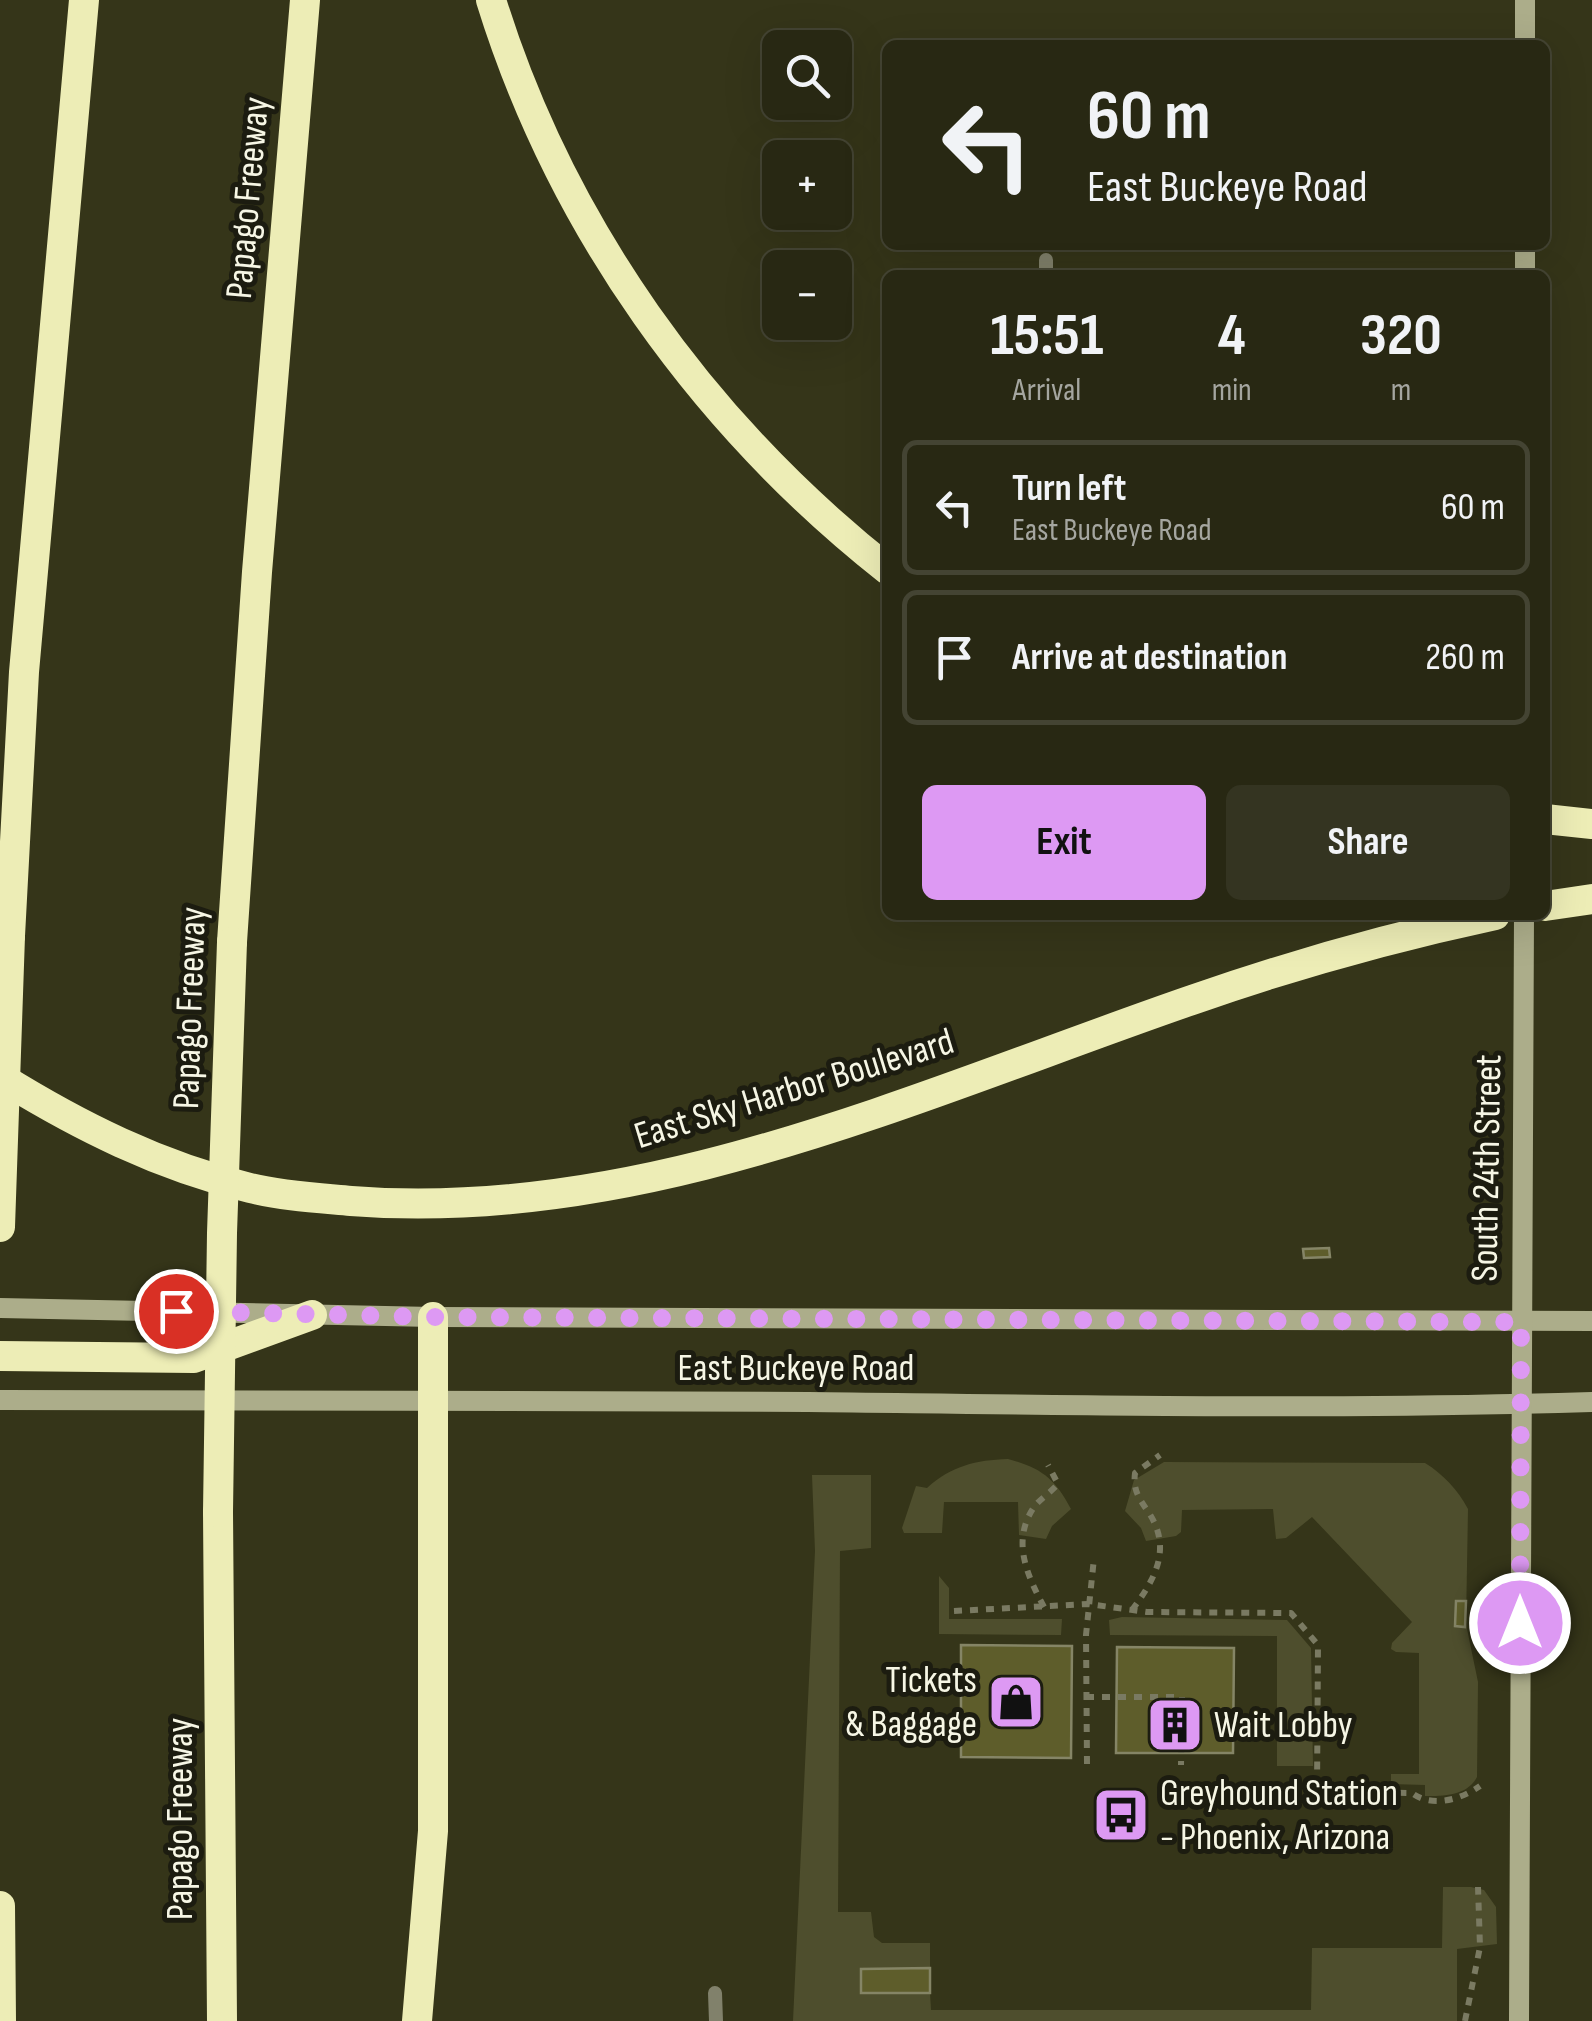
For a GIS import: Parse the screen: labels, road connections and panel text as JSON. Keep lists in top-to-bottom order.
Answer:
{
  "streets": {
    "highway": ["Papago Freeway", "East Sky Harbor Boulevard"],
    "main road": ["South 24th Street", "East Buckeye Road"]
  },
  "crossings": [
    ["South 24th Street", "East Buckeye Road"]
  ],
  "places": {
    "shop": ["Tickets & Baggage"],
    "building": ["Wait Lobby"],
    "bus stop": ["Greyhound Station - Phoenix, Arizona"]
  },
  "page": {
    "map_buttons": ["+", "−"],
    "turn": ["60 m", "East Buckeye Road"],
    "eta": [
      "15:51",
      "Arrival",
      "4",
      "min",
      "320",
      "m"
    ],
    "list": [
      {
        "name": "Turn left",
        "note": "East Buckeye Road",
        "value": "60 m"
      },
      {
        "name": "Arrive at destination",
        "value": "260 m"
      }
    ],
    "buttons": ["Exit", "Share"]
  }
}
